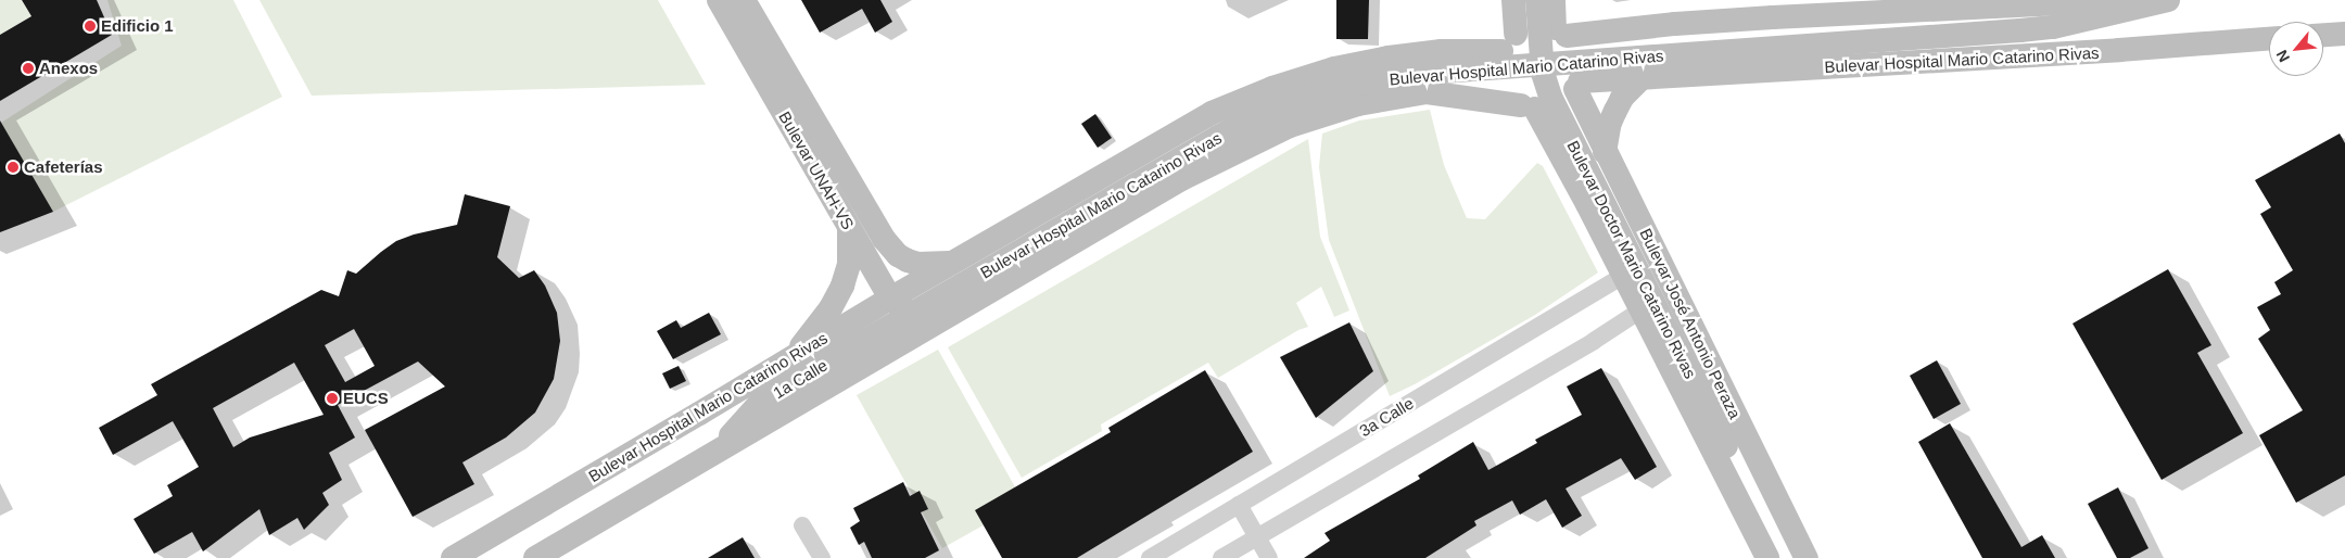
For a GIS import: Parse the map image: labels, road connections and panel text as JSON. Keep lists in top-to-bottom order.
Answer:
{
  "streets": {
    "main road": [
      "Bulevar Hospital Mario Catarino Rivas",
      "Bulevar UNAH-VS",
      "Bulevar Doctor Mario Catarino Rivas",
      "Bulevar José Antonio Peraza",
      "1a Calle"
    ],
    "street": ["3a Calle"]
  },
  "crossings": [
    ["Bulevar Hospital Mario Catarino Rivas", "Bulevar UNAH-VS"],
    ["Bulevar Hospital Mario Catarino Rivas", "Bulevar José Antonio Peraza"],
    ["Bulevar Hospital Mario Catarino Rivas", "1a Calle"]
  ],
  "places": [
    "Edificio 1",
    "Anexos",
    "Cafeterías",
    "EUCS"
  ],
  "north": "bottom left"
}
